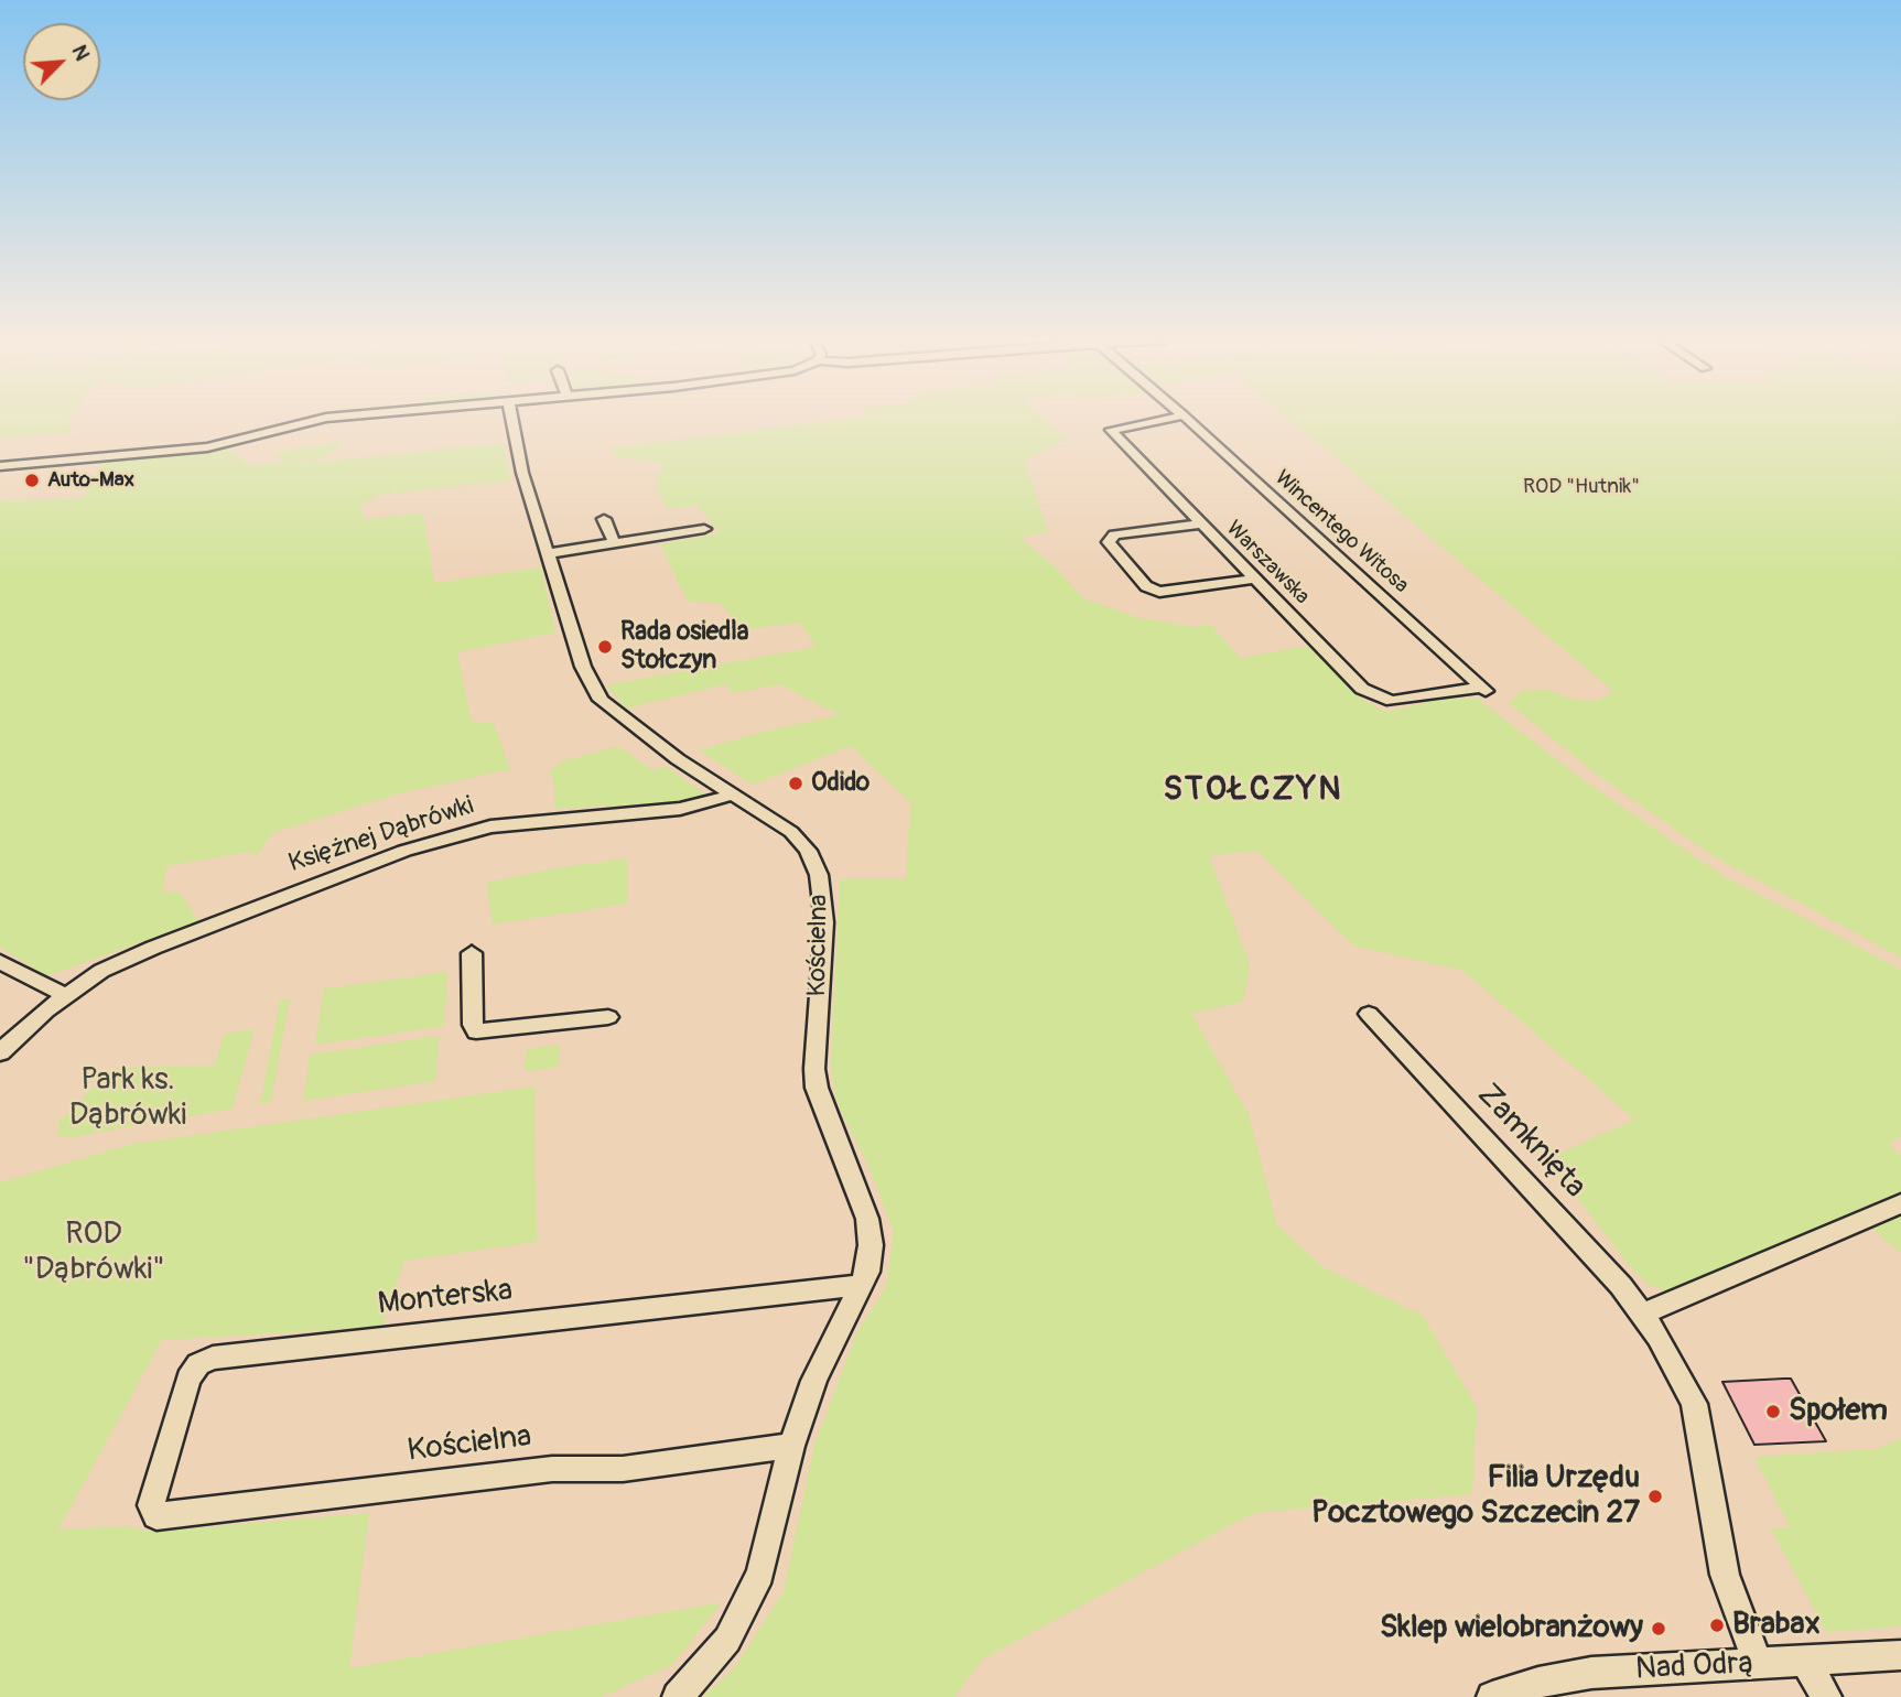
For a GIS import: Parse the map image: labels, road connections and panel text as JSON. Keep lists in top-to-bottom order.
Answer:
{
  "streets": {
    "street": [
      "Wincentego Witosa",
      "Warszawska",
      "Księżnej Dąbrówki",
      "Kościelna",
      "Zamknięta",
      "Monterska",
      "Nad Odrą"
    ]
  },
  "crossings": [
    ["Wincentego Witosa", "Warszawska"],
    ["Księżnej Dąbrówki", "Kościelna"],
    ["Kościelna", "Monterska"],
    ["Zamknięta", "Nad Odrą"]
  ],
  "districts": ["STOŁCZYN"],
  "parks": ["ROD \"Hutnik\"", "Park ks. Dąbrówki", "ROD \"Dąbrówki\""],
  "places": [
    "Auto-Max",
    "Rada osiedla Stołczyn",
    "Odido",
    "Społem",
    "Filia Urzędu Pocztowego Szczecin 27",
    "Brabax",
    "Sklep wielobranżowy"
  ],
  "north": "top right"
}
